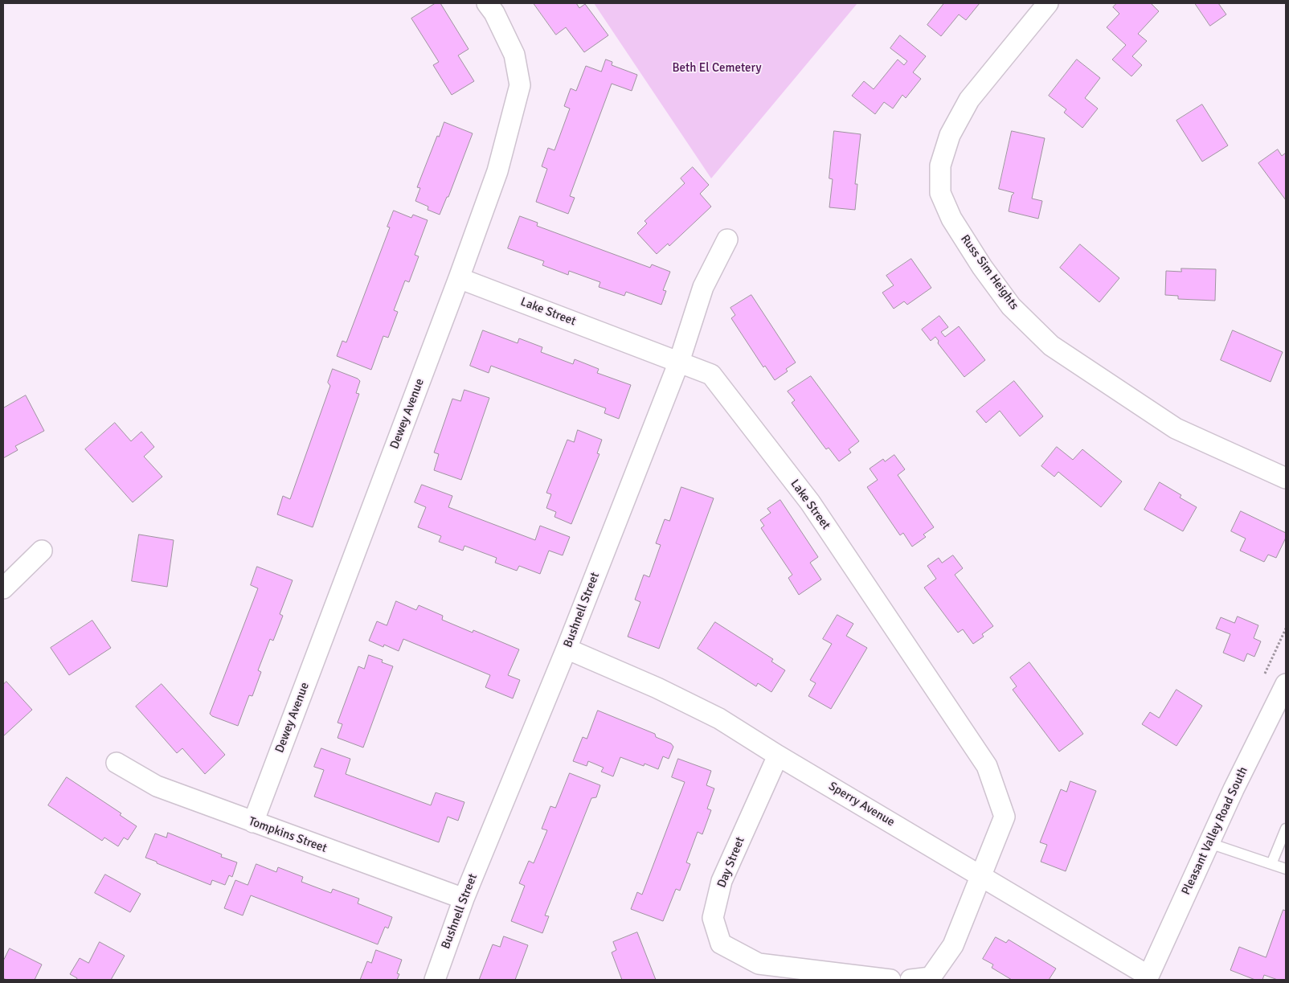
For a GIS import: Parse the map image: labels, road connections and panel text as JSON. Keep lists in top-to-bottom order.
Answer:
{
  "streets": {
    "street": [
      "Russ Sim Heights",
      "Lake Street",
      "Dewey Avenue",
      "Bushnell Street",
      "Sperry Avenue",
      "Pleasant Valley Road South",
      "Tompkins Street",
      "Day Street"
    ]
  },
  "crossings": [
    ["Lake Street", "Dewey Avenue"],
    ["Lake Street", "Bushnell Street"],
    ["Lake Street", "Sperry Avenue"],
    ["Dewey Avenue", "Tompkins Street"],
    ["Bushnell Street", "Sperry Avenue"],
    ["Bushnell Street", "Tompkins Street"],
    ["Sperry Avenue", "Pleasant Valley Road South"],
    ["Sperry Avenue", "Day Street"]
  ],
  "parks": ["Beth El Cemetery"]
}
